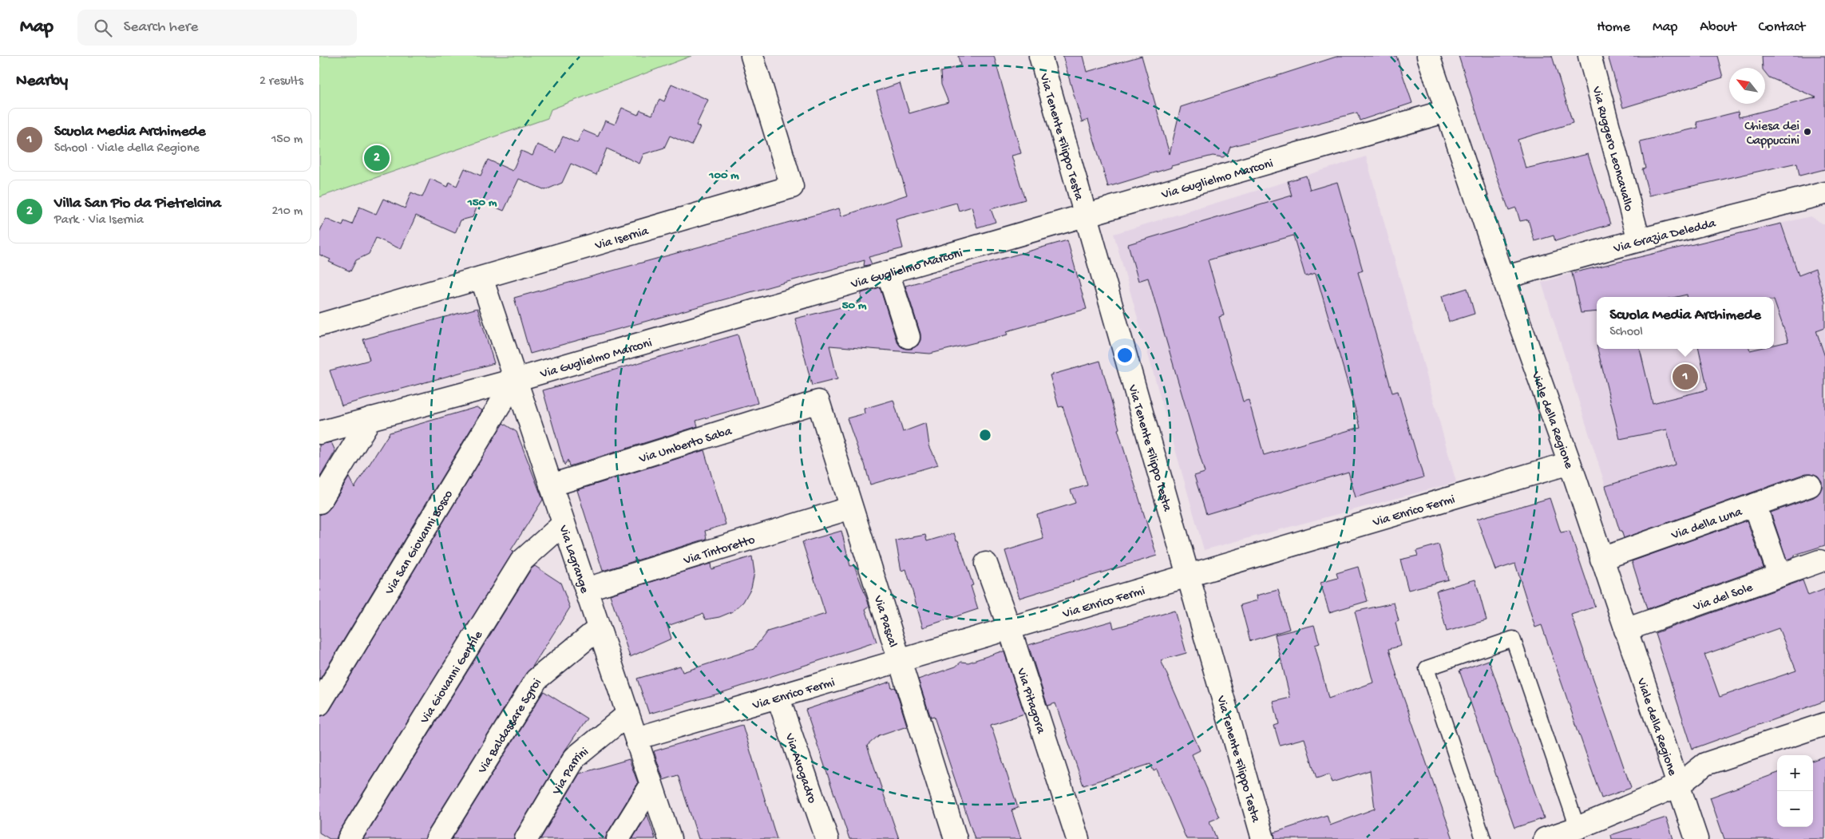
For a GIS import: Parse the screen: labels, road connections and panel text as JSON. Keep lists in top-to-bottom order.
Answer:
{
  "streets": {
    "street": [
      "Via Tenente Filippo Testa",
      "Via Ruggero Leoncavallo",
      "Via Guglielmo Marconi",
      "Via Grazia Deledda",
      "Via Isernia",
      "Viale della Regione",
      "Via Umberto Saba",
      "Via Enrico Fermi",
      "Via della Luna",
      "Via San Giovanni Bosco",
      "Via Tintoretto",
      "Via Lagrange",
      "Via del Sole",
      "Via Pascal",
      "Via Giovanni Gentile",
      "Via Pitagora",
      "Via Baldassare Sgroi",
      "Via Avogadro",
      "Via Parrini"
    ]
  },
  "crossings": [
    ["Via Tenente Filippo Testa", "Via Guglielmo Marconi"],
    ["Via Tenente Filippo Testa", "Via Enrico Fermi"],
    ["Via Ruggero Leoncavallo", "Via Grazia Deledda"],
    ["Via Guglielmo Marconi", "Viale della Regione"],
    ["Via Guglielmo Marconi", "Via San Giovanni Bosco"],
    ["Via Guglielmo Marconi", "Via Lagrange"],
    ["Via Grazia Deledda", "Viale della Regione"],
    ["Via Isernia", "Via Lagrange"],
    ["Viale della Regione", "Via Enrico Fermi"],
    ["Viale della Regione", "Via della Luna"],
    ["Viale della Regione", "Via del Sole"],
    ["Via Umberto Saba", "Via Lagrange"],
    ["Via Umberto Saba", "Via Pascal"],
    ["Via Enrico Fermi", "Via Lagrange"],
    ["Via Enrico Fermi", "Via Pascal"],
    ["Via Enrico Fermi", "Via Pitagora"],
    ["Via Enrico Fermi", "Via Avogadro"],
    ["Via San Giovanni Bosco", "Via Lagrange"],
    ["Via Tintoretto", "Via Lagrange"],
    ["Via Tintoretto", "Via Pascal"],
    ["Via Lagrange", "Via Giovanni Gentile"],
    ["Via Lagrange", "Via Baldassare Sgroi"],
    ["Via Lagrange", "Via Parrini"]
  ],
  "places": ["Chiesa dei Cappuccini"],
  "north": "top left",
  "page": {
    "header": "Map",
    "search": "Search here",
    "nav": [
      "Home",
      "Map",
      "About",
      "Contact"
    ],
    "heading": ["Nearby", "2 results"],
    "list": [
      {
        "mark": "1",
        "name": "Scuola Media Archimede",
        "note": "School · Viale della Regione",
        "value": "150 m"
      },
      {
        "mark": "2",
        "name": "Villa San Pio da Pietrelcina",
        "note": "Park · Via Isernia",
        "value": "210 m"
      }
    ],
    "pins": ["2", "1"],
    "popup": ["Scuola Media Archimede", "School"],
    "map_buttons": ["+", "−"]
  },
  "rings": ["100 m", "150 m", "50 m"]
}
